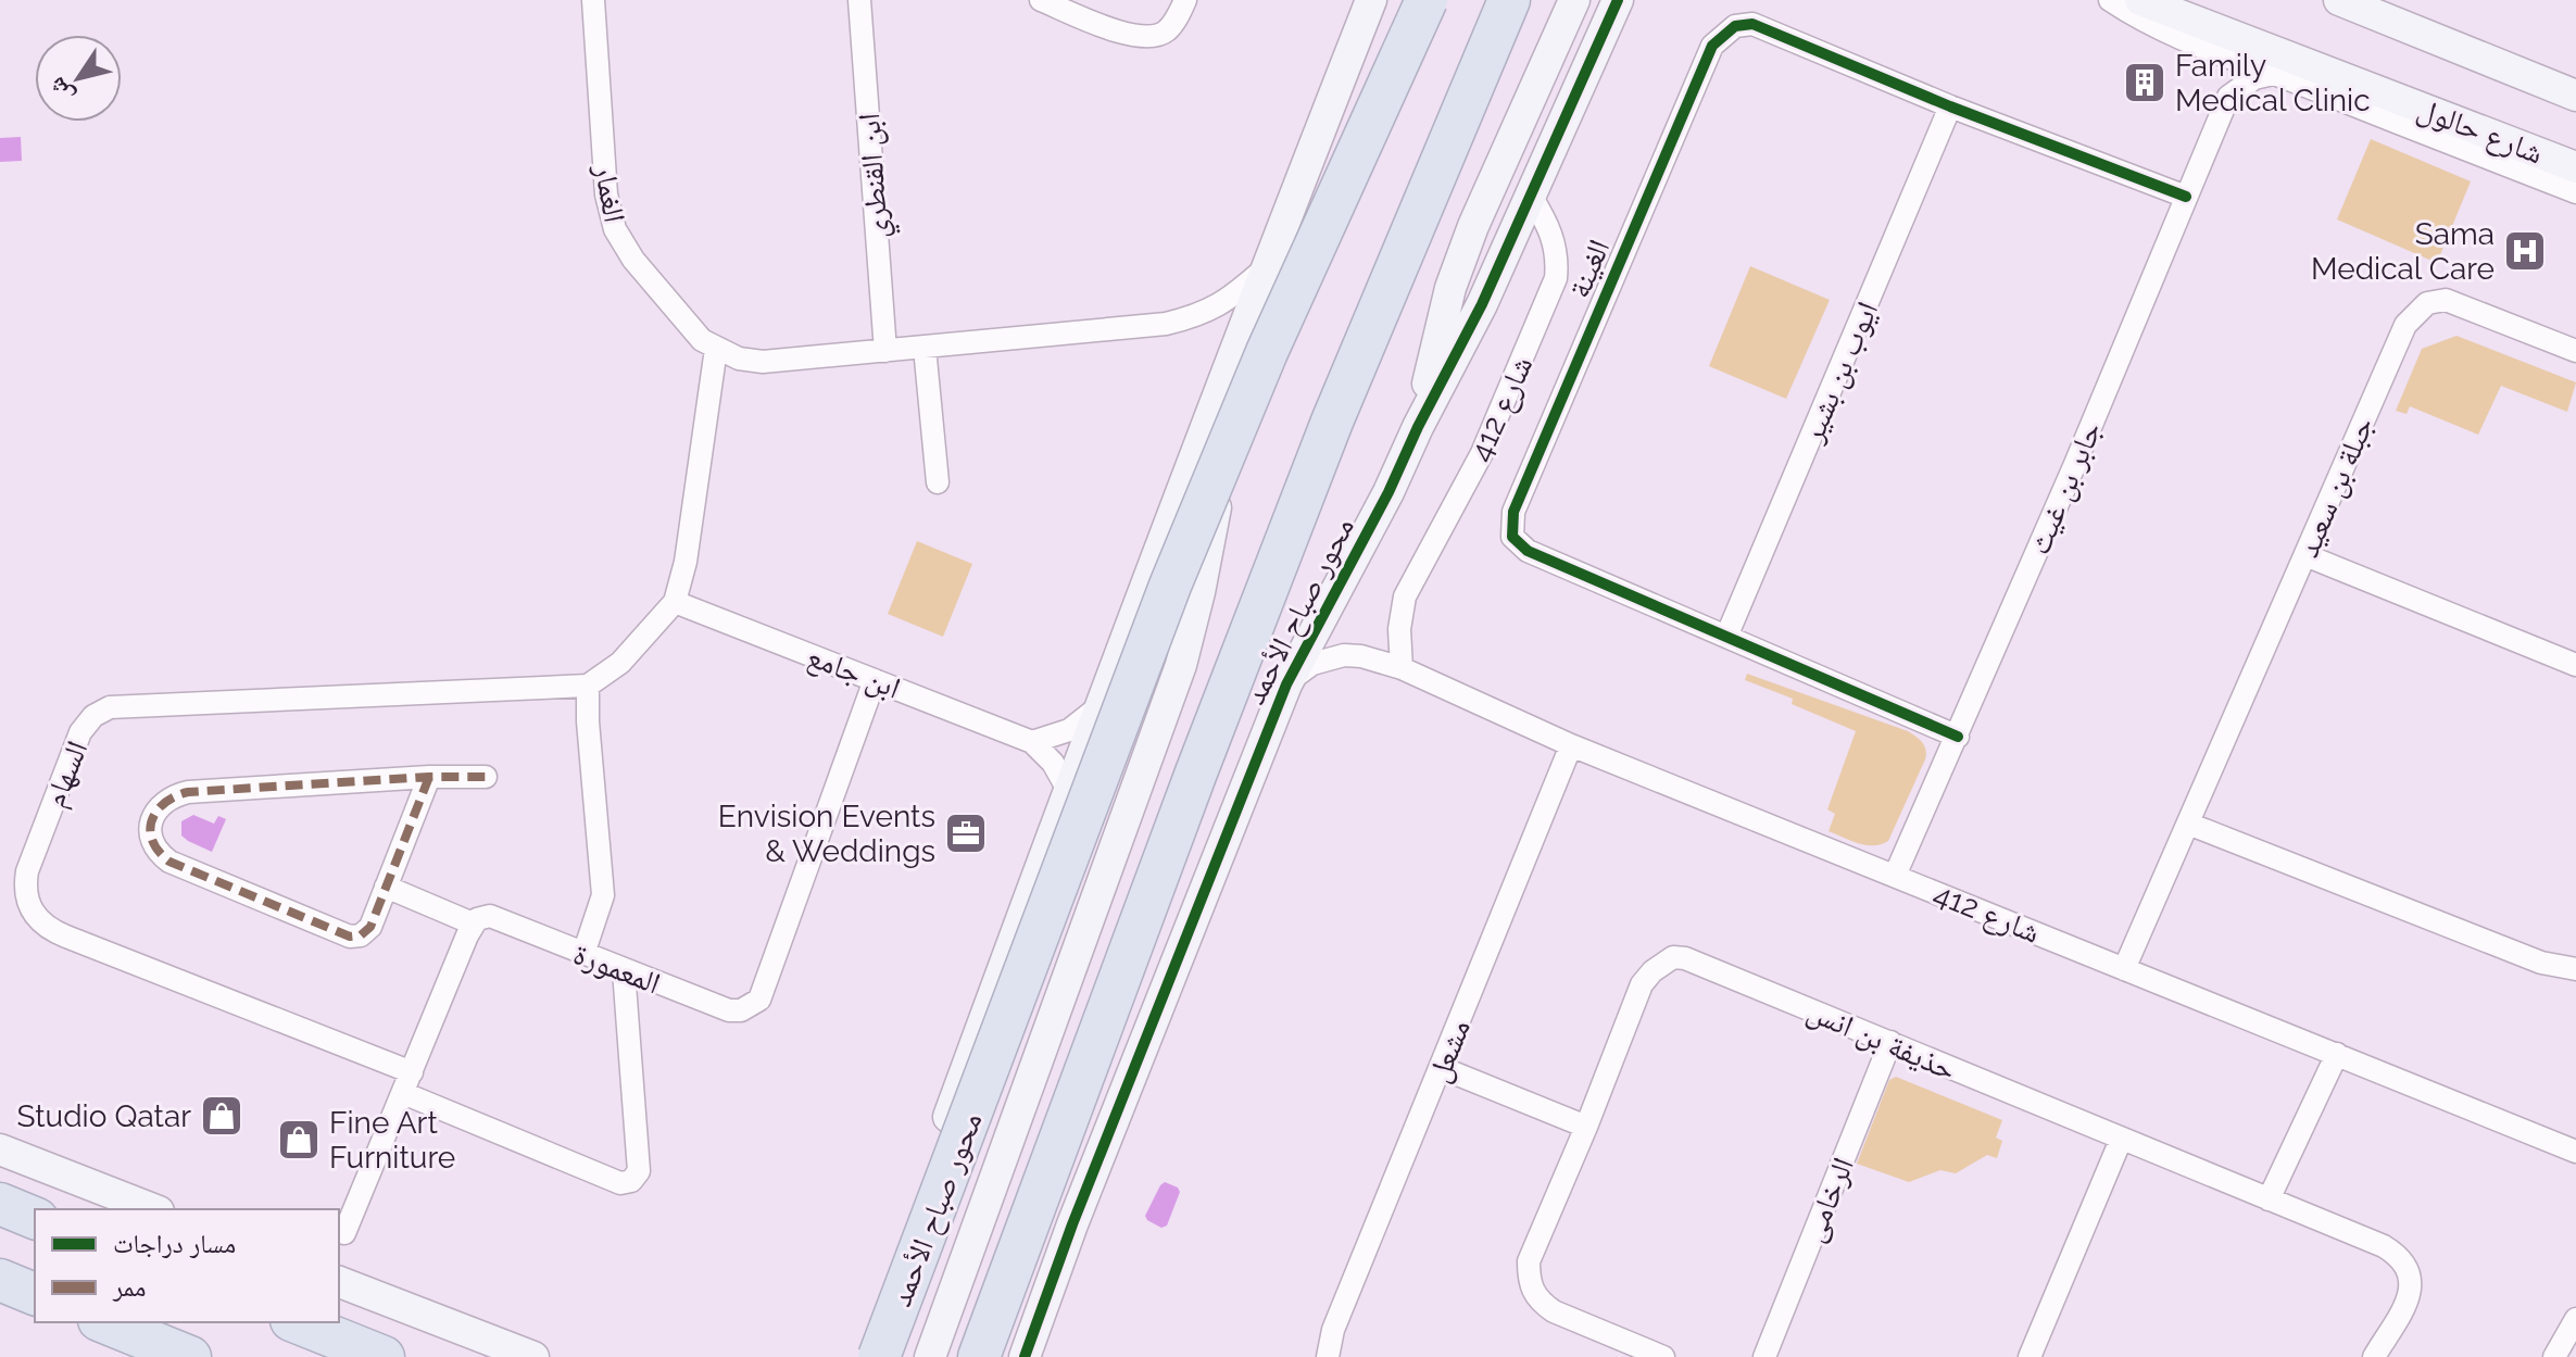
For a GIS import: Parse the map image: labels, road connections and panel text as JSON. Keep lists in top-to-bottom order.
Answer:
{
  "streets": {
    "highway": ["محور صباح الأحمد"],
    "street": [
      "شارع حالول",
      "ابن القنطري",
      "الغمار",
      "الغينة",
      "ايوب بن بشير",
      "شارع 412",
      "جبلة بن سعيد",
      "جابر بن غيث",
      "ابن جامع",
      "السهام",
      "المعمورة",
      "حذيفة بن انس",
      "مشعل",
      "الرخامى"
    ]
  },
  "crossings": [
    ["ابن القنطري", "الغمار"],
    ["الغمار", "محور صباح الأحمد"],
    ["الغينة", "ايوب بن بشير"],
    ["الغينة", "جابر بن غيث"],
    ["شارع 412", "جبلة بن سعيد"],
    ["شارع 412", "جابر بن غيث"],
    ["شارع 412", "محور صباح الأحمد"],
    ["شارع 412", "مشعل"],
    ["محور صباح الأحمد", "ابن جامع"],
    ["ابن جامع", "المعمورة"],
    ["حذيفة بن انس", "الرخامى"]
  ],
  "places": {
    "building": ["Family Medical Clinic"],
    "hospital": ["Sama Medical Care"],
    "office": ["Envision Events & Weddings"],
    "shop": ["Studio Qatar", "Fine Art Furniture"]
  },
  "legend": ["مسار دراجات", "ممر"],
  "north": "bottom left"
}
